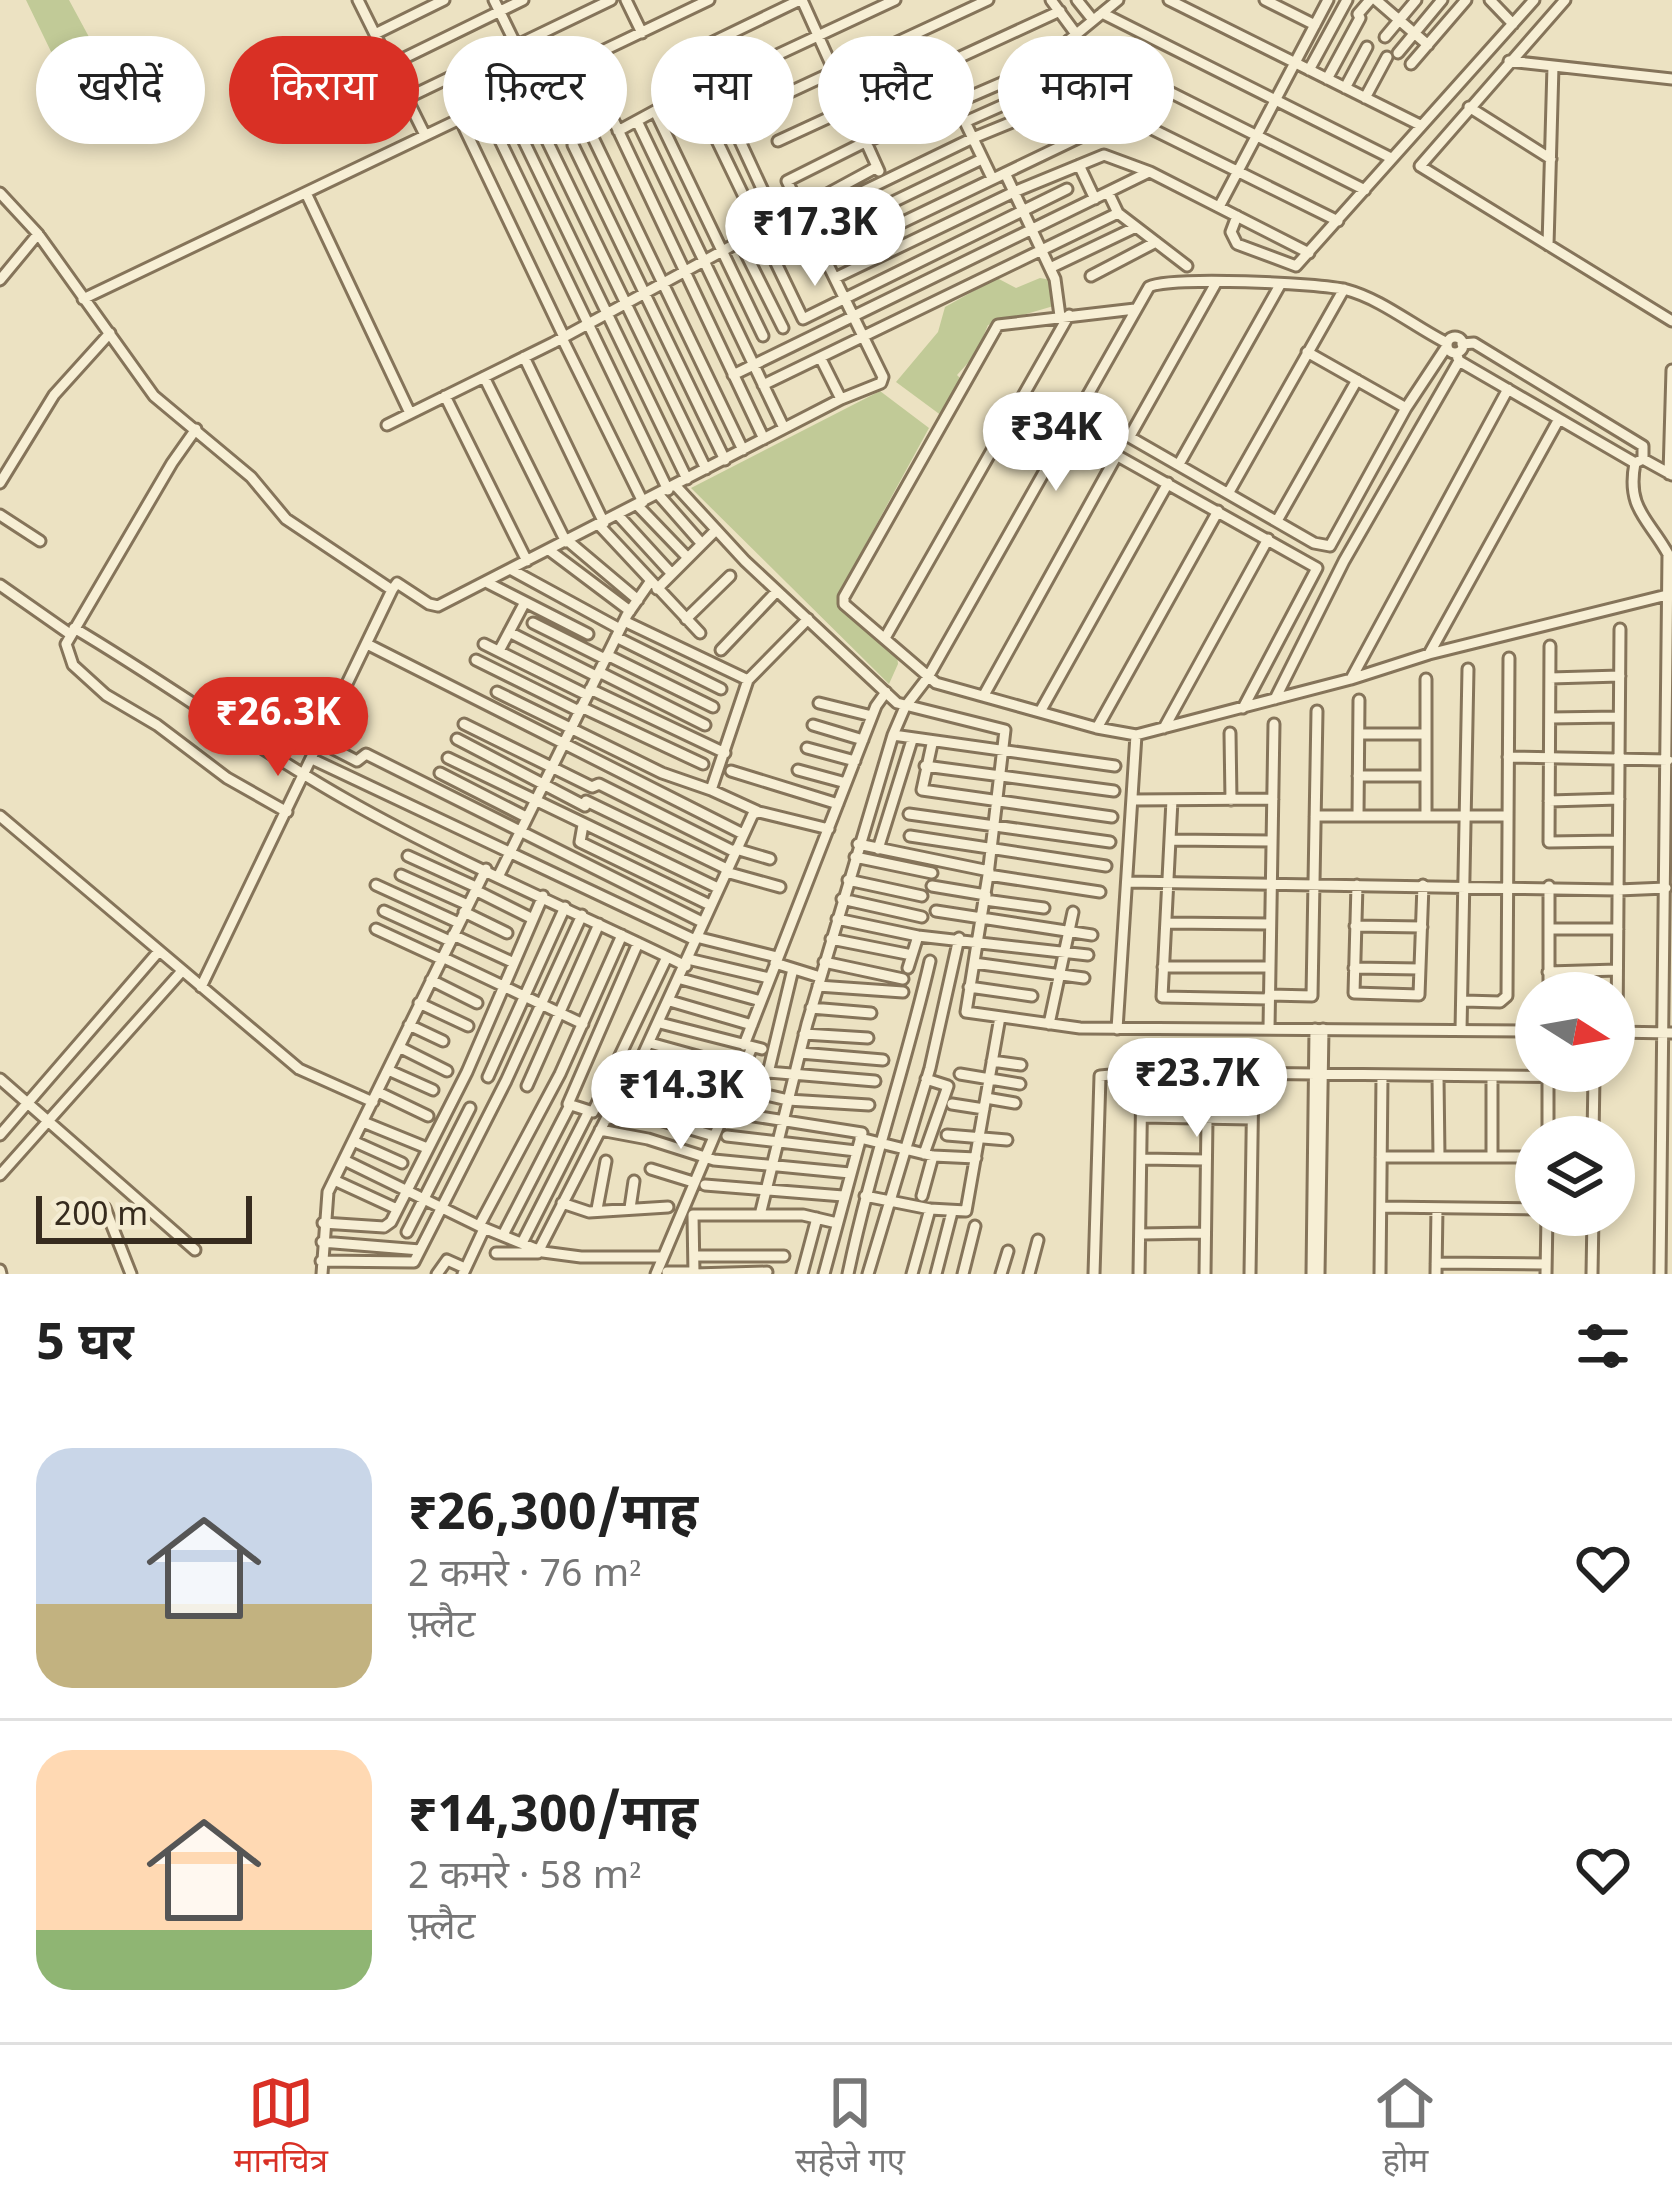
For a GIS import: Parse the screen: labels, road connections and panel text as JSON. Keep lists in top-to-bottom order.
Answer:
{
  "scale_bar": "200 m",
  "north": "right",
  "page": {
    "chip": [
      "खरीदें",
      "किराया",
      "फ़िल्टर",
      "नया",
      "फ़्लैट",
      "मकान"
    ],
    "price": [
      "₹17.3K",
      "₹34K",
      "₹26.3K",
      "₹23.7K",
      "₹14.3K"
    ],
    "scale": "200 m",
    "heading": "5 घर",
    "list": [
      {
        "name": "₹26,300/माह",
        "note": "2 कमरे · 76 m² · फ़्लैट"
      },
      {
        "name": "₹14,300/माह",
        "note": "2 कमरे · 58 m² · फ़्लैट"
      }
    ],
    "tabs": ["मानचित्र", "सहेजे गए", "होम"]
  }
}
